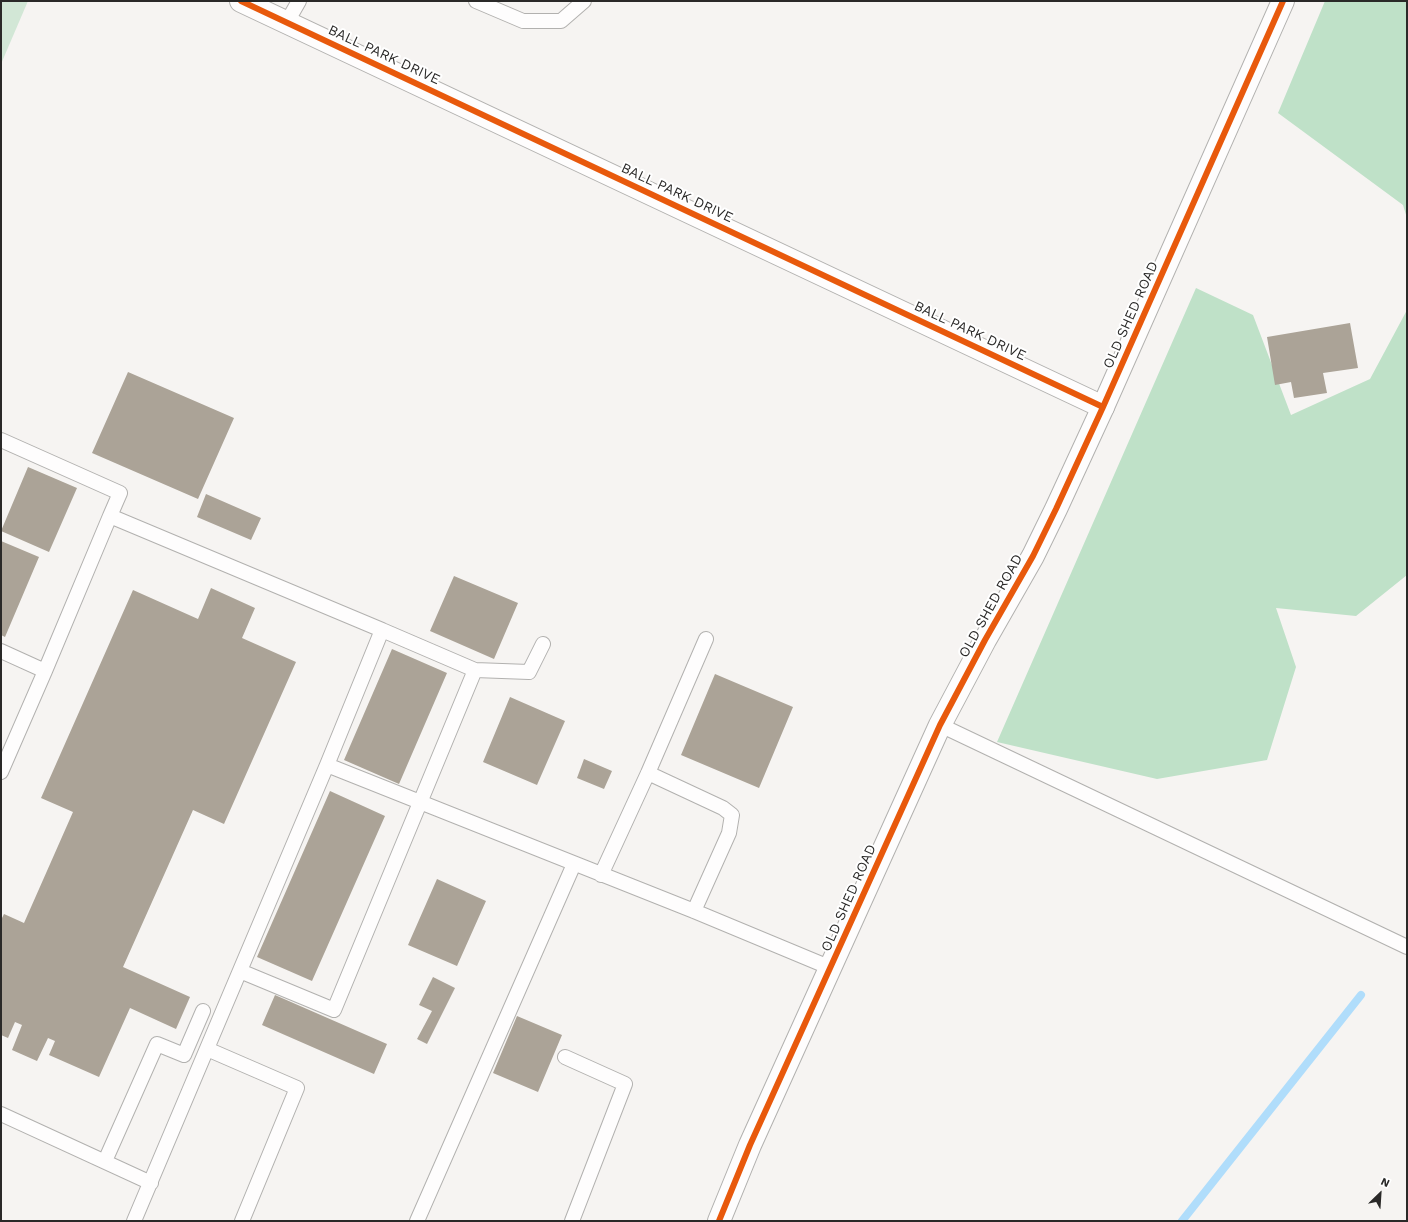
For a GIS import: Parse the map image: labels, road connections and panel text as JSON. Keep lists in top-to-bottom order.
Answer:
{
  "streets": {
    "street": ["BALL PARK DRIVE", "OLD SHED ROAD"]
  },
  "crossings": [
    ["BALL PARK DRIVE", "OLD SHED ROAD"]
  ],
  "north": "top right"
}
